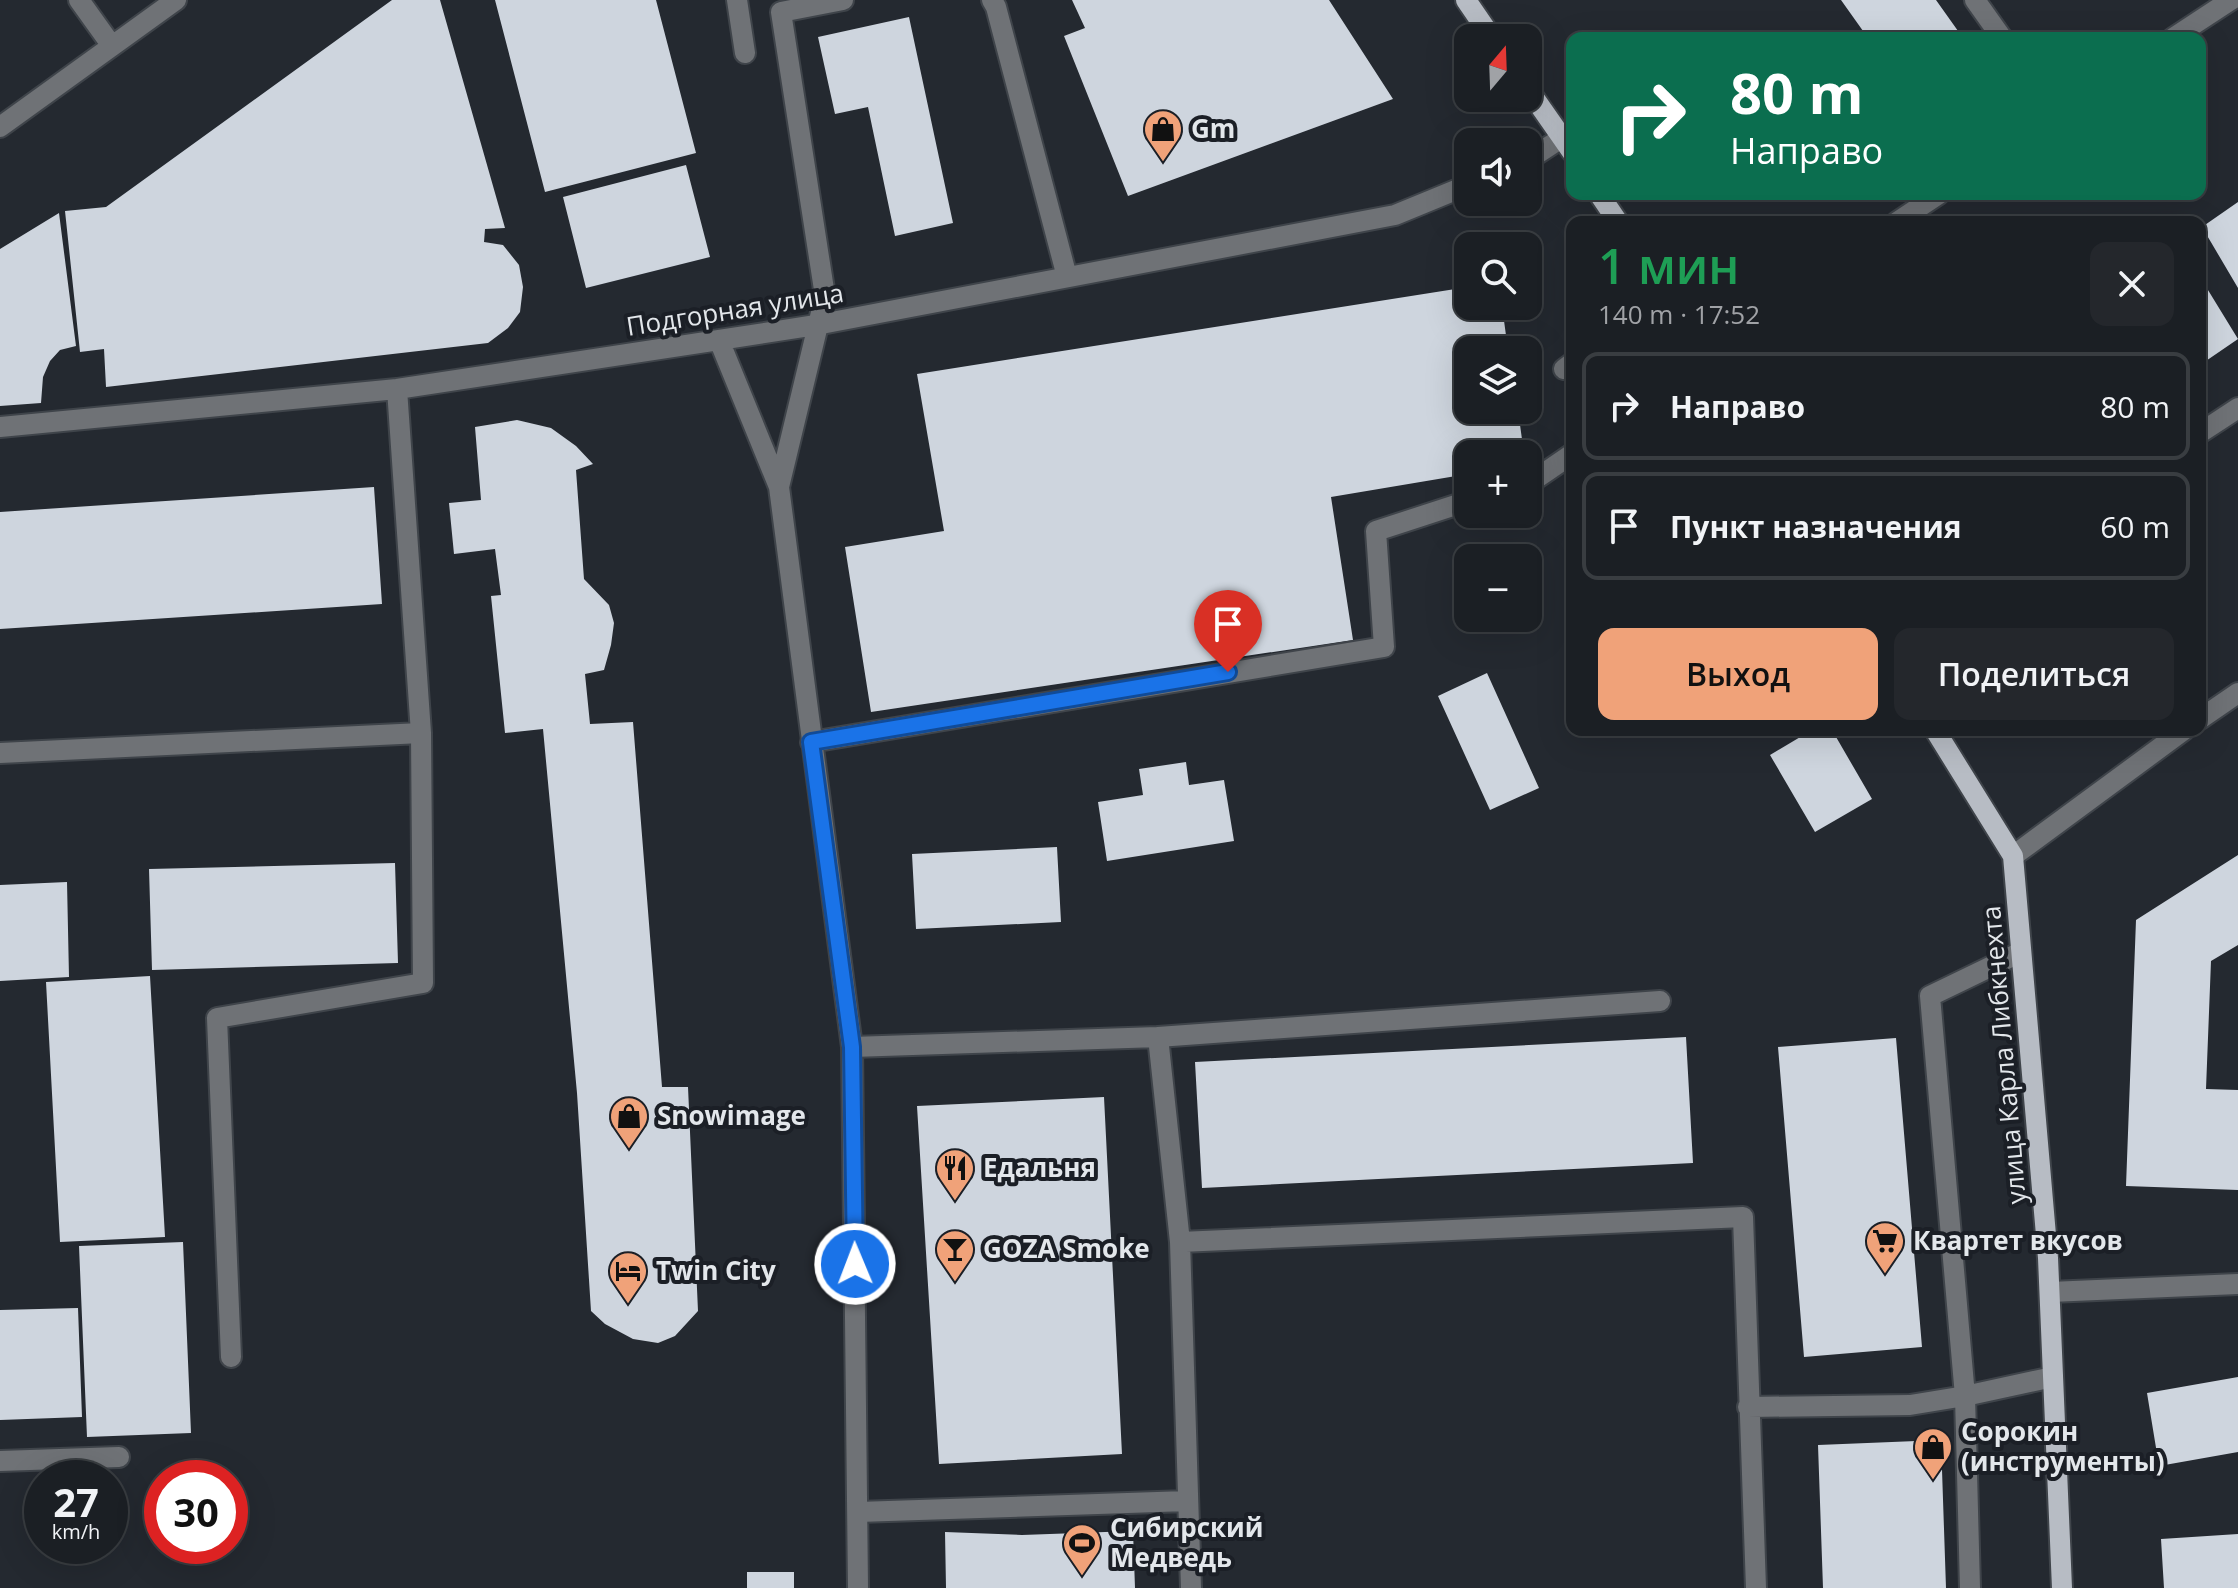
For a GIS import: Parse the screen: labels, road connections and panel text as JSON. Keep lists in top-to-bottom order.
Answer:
{
  "streets": {
    "main road": ["улица Карла Либкнехта"],
    "street": ["Подгорная улица"]
  },
  "places": {
    "shop": ["Gm", "Snowimage", "Сорокин (инструменты)"],
    "restaurant": ["Едальня"],
    "supermarket": ["Квартет вкусов"],
    "bar": ["GOZA Smoke"],
    "hotel": ["Twin Сity"],
    "sports": ["Сибирский Медведь"]
  },
  "north": "top",
  "page": {
    "map_buttons": ["+", "−"],
    "turn": ["80 m", "Направо"],
    "heading": ["1 мин", "140 m · 17:52"],
    "list": [
      {
        "name": "Направо",
        "value": "80 m"
      },
      {
        "name": "Пункт назначения",
        "value": "60 m"
      }
    ],
    "buttons": ["Выход", "Поделиться"],
    "speed": "27 km/h",
    "limit": "30"
  }
}
